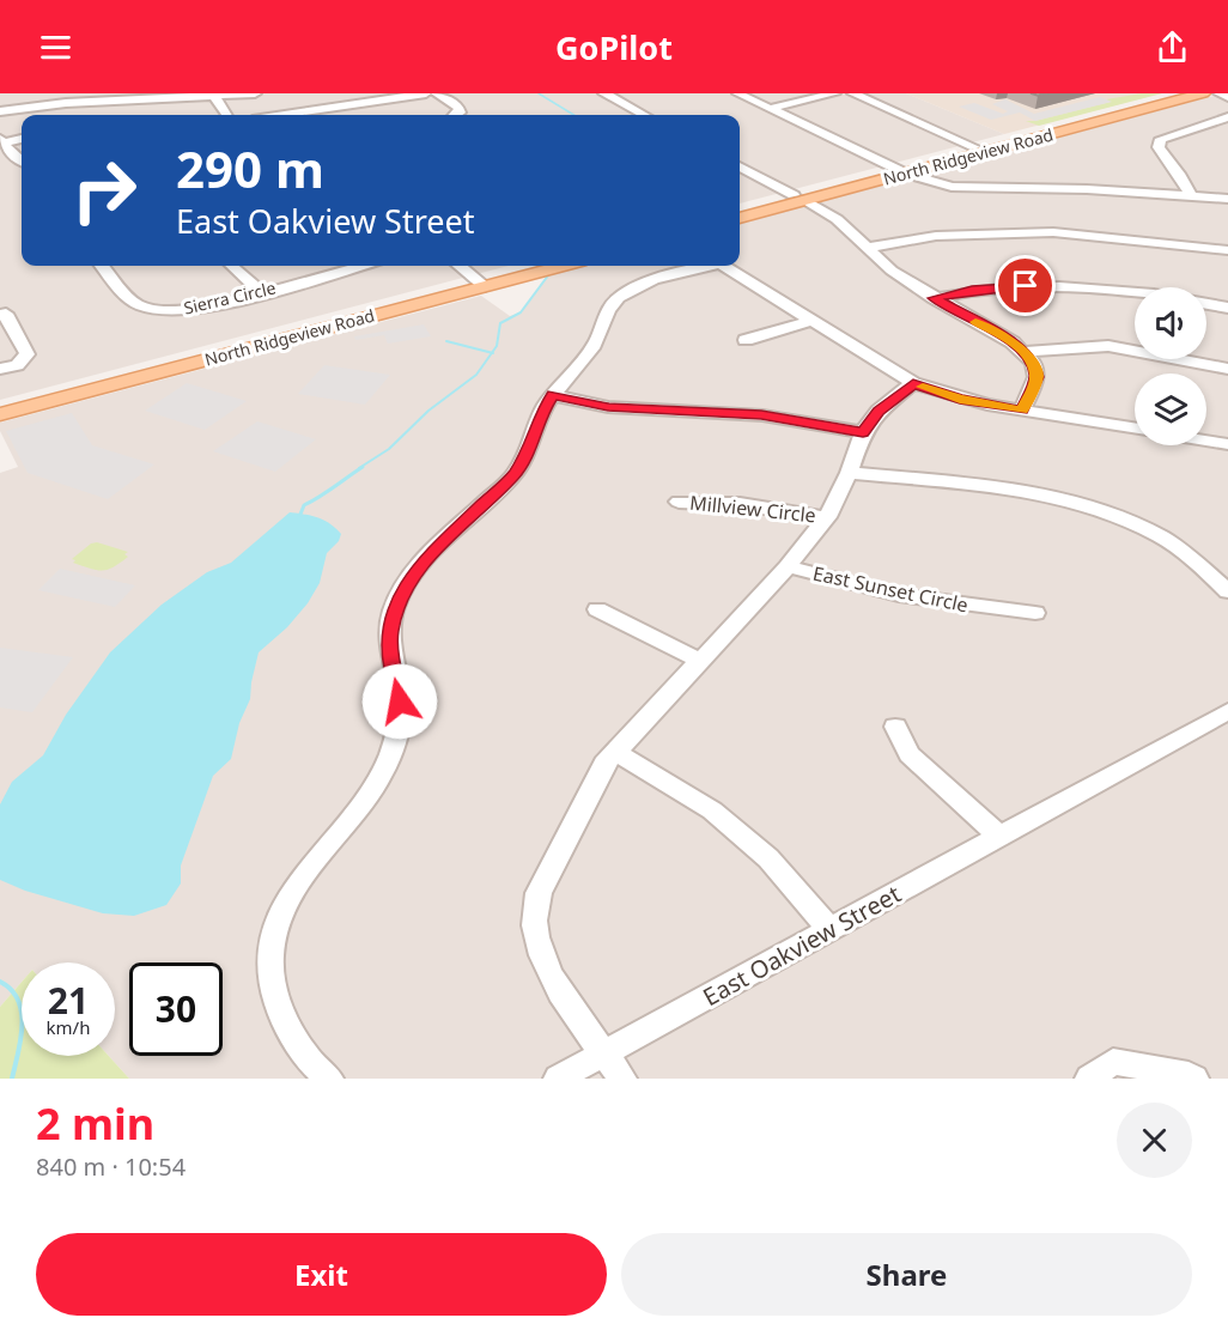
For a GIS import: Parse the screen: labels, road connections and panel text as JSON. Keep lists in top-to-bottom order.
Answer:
{
  "streets": {
    "main road": ["North Ridgeview Road"],
    "street": [
      "Sierra Circle",
      "Millview Circle",
      "East Sunset Circle",
      "East Oakview Street"
    ]
  },
  "page": {
    "header": "GoPilot",
    "turn": ["290 m", "East Oakview Street"],
    "speed": "21 km/h",
    "limit": "30",
    "heading": ["2 min", "840 m · 10:54"],
    "buttons": ["Exit", "Share"]
  }
}
